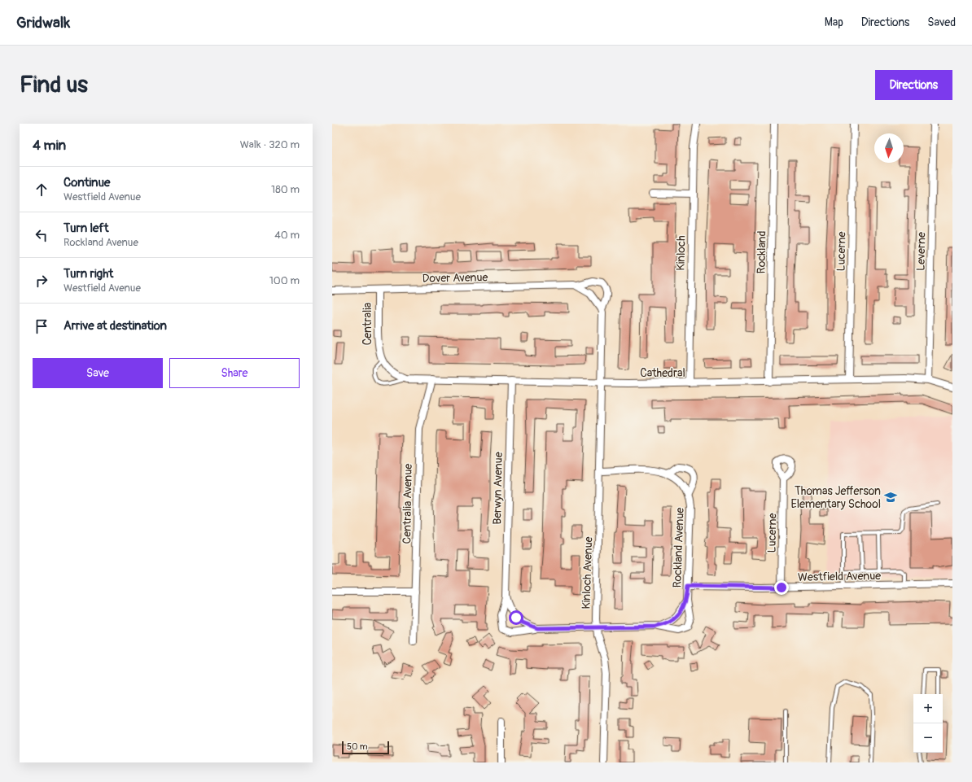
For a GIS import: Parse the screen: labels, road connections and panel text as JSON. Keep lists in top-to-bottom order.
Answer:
{
  "streets": {
    "street": [
      "Lucerne",
      "Leverne",
      "Rockland",
      "Kinloch",
      "Dover Avenue",
      "Centralia",
      "Cathedral",
      "Berwyn Avenue",
      "Centralia Avenue",
      "Rockland Avenue",
      "Kinloch Avenue",
      "Westfield Avenue"
    ]
  },
  "crossings": [
    ["Lucerne", "Cathedral"],
    ["Lucerne", "Westfield Avenue"],
    ["Leverne", "Cathedral"],
    ["Rockland", "Cathedral"],
    ["Kinloch", "Cathedral"],
    ["Dover Avenue", "Centralia"],
    ["Dover Avenue", "Cathedral"],
    ["Dover Avenue", "Kinloch Avenue"],
    ["Centralia", "Cathedral"],
    ["Cathedral", "Berwyn Avenue"],
    ["Cathedral", "Centralia Avenue"],
    ["Cathedral", "Kinloch Avenue"],
    ["Rockland Avenue", "Westfield Avenue"]
  ],
  "places": {
    "school or university": ["Thomas Jefferson Elementary School"]
  },
  "scale_bar": "50 m",
  "north": "bottom",
  "page": {
    "header": "Gridwalk",
    "nav": ["Map", "Directions", "Saved"],
    "buttons": [
      "Directions",
      ["Save", "Share"]
    ],
    "title": "Find us",
    "heading": ["4 min", "Walk · 320 m"],
    "list": [
      ["Continue", "Westfield Avenue", "180 m"],
      ["Turn left", "Rockland Avenue", "40 m"],
      ["Turn right", "Westfield Avenue", "100 m"],
      "Arrive at destination"
    ],
    "map_buttons": ["+", "−"],
    "scale": "50 m"
  }
}
